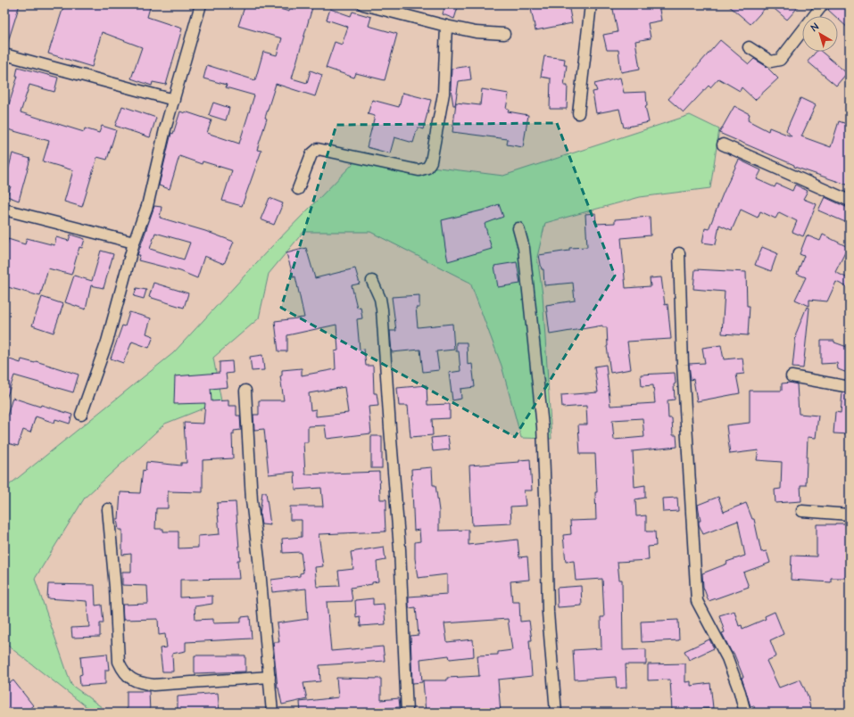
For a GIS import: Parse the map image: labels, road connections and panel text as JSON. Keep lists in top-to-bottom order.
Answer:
{
  "north": "top left"
}
